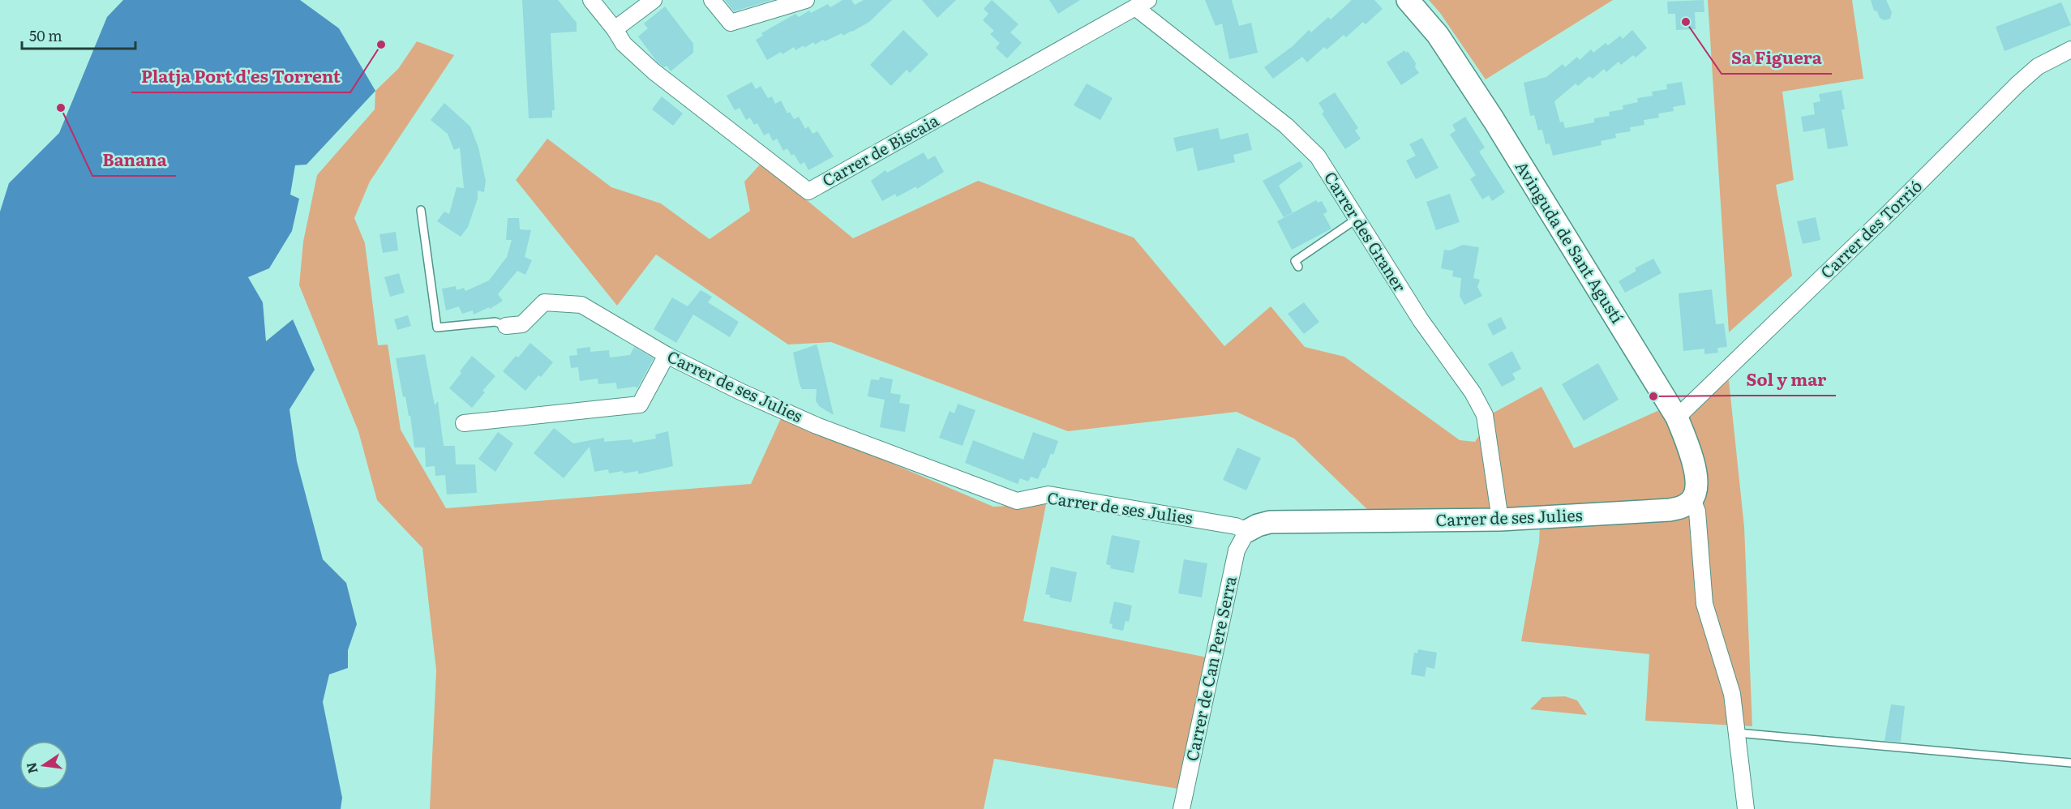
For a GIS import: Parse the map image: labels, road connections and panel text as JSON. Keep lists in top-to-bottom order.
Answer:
{
  "streets": {
    "street": [
      "Carrer de Biscaia",
      "Carrer des Torrió",
      "Carrer des Graner",
      "Avinguda de Sant Agustí",
      "Carrer de ses Julies",
      "Carrer de Can Pere Serra"
    ]
  },
  "crossings": [
    ["Carrer de Biscaia", "Carrer des Graner"],
    ["Carrer des Torrió", "Avinguda de Sant Agustí"],
    ["Carrer des Graner", "Carrer de ses Julies"],
    ["Avinguda de Sant Agustí", "Carrer de ses Julies"],
    ["Carrer de ses Julies", "Carrer de Can Pere Serra"]
  ],
  "places": [
    "Sa Figuera",
    "Platja Port d'es Torrent",
    "Banana",
    "Sol y mar"
  ],
  "scale_bar": "50 m",
  "north": "left"
}
